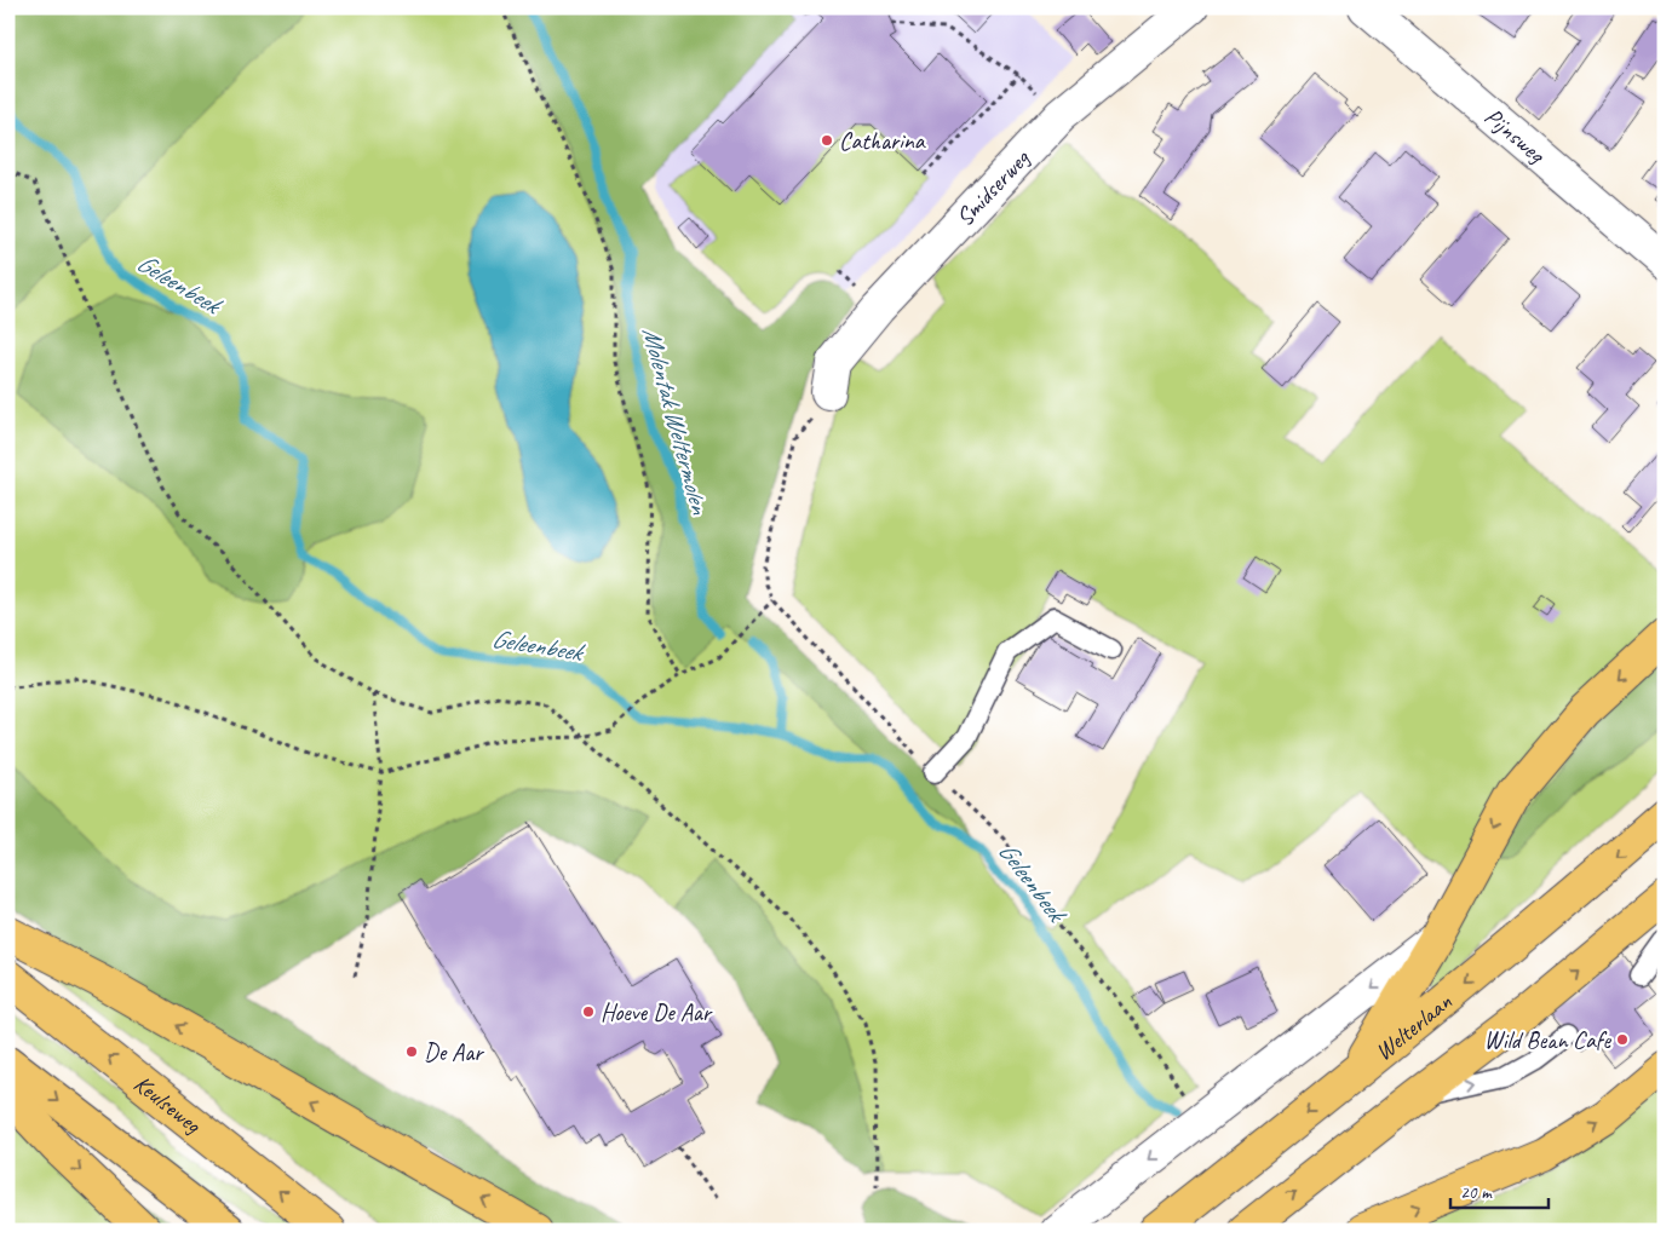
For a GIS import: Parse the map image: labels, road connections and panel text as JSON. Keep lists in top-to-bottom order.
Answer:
{
  "streets": {
    "main road": ["Welterlaan", "Keulseweg"],
    "street": ["Pijnsweg", "Smidserweg"]
  },
  "water": ["Geleenbeek", "Molentak Weltermolen"],
  "places": [
    "Catharina",
    "Hoeve De Aar",
    "Wild Bean Cafe",
    "De Aar"
  ],
  "scale_bar": "20 m"
}
